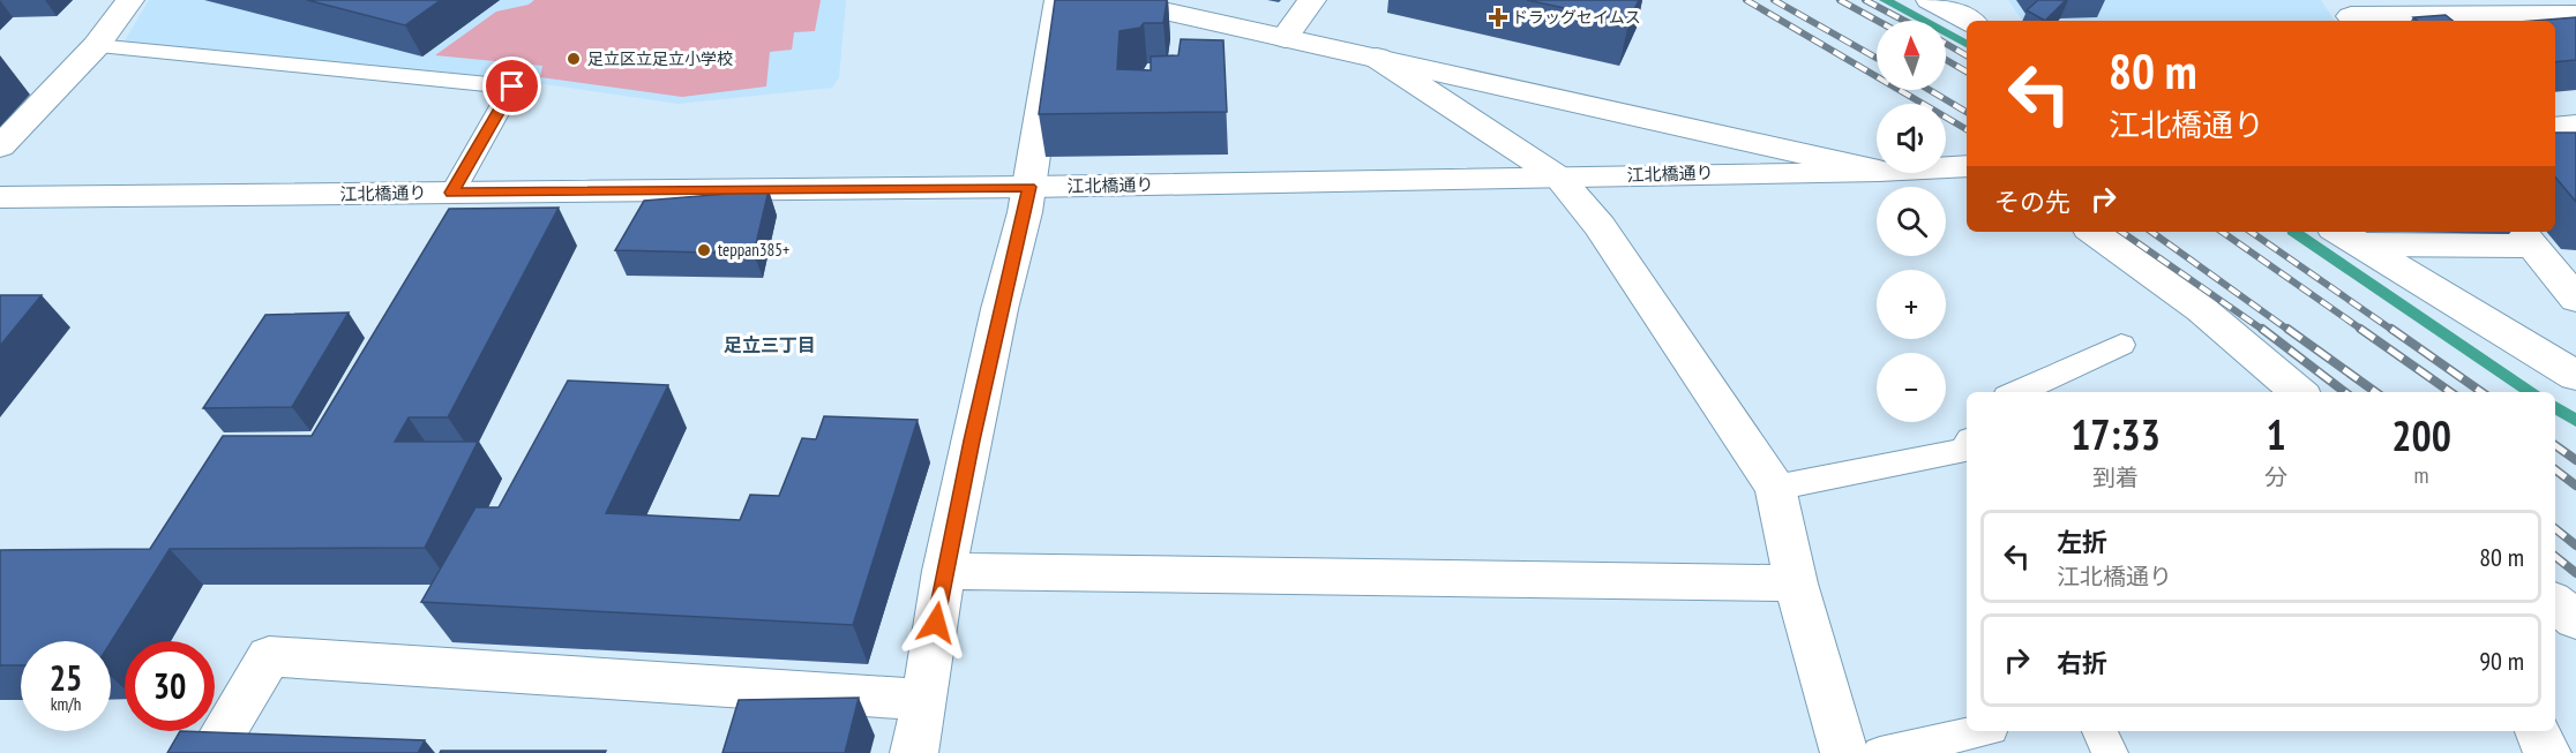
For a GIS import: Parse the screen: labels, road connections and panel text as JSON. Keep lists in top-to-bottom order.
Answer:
{
  "streets": {
    "street": ["江北橋通り"]
  },
  "districts": ["足立三丁目"],
  "places": {
    "health": ["ドラッグセイムス"],
    "other": ["足立区立足立小学校", "teppan385+"]
  },
  "north": "top",
  "page": {
    "map_buttons": ["+", "−"],
    "turn": ["80 m", "江北橋通り"],
    "then": "その先",
    "eta": [
      "17:33",
      "到着",
      "1",
      "分",
      "200",
      "m"
    ],
    "list": [
      {
        "name": "左折",
        "note": "江北橋通り",
        "value": "80 m"
      },
      {
        "name": "右折",
        "value": "90 m"
      }
    ],
    "speed": "25 km/h",
    "limit": "30"
  }
}
